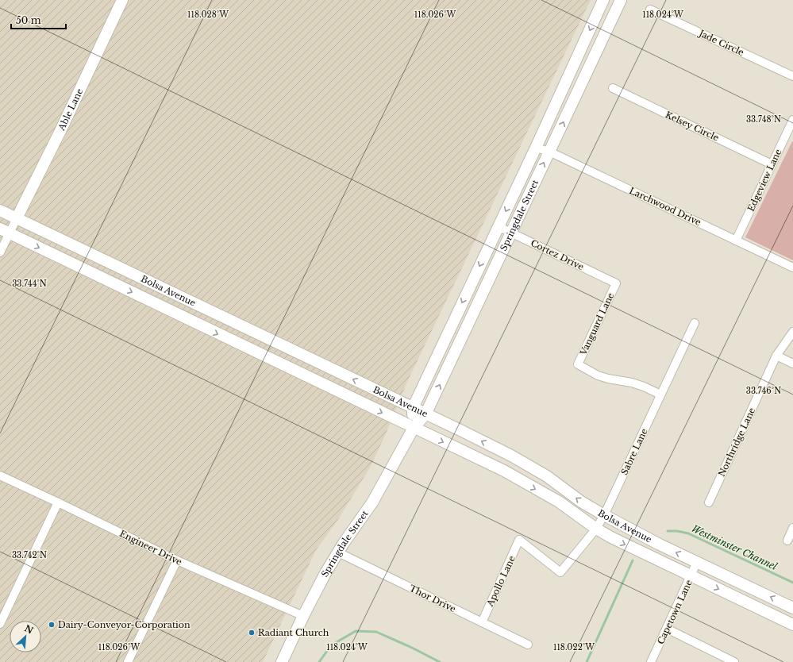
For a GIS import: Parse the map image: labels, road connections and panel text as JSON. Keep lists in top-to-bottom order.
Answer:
{
  "streets": {
    "main road": ["Able Lane", "Springdale Street", "Bolsa Avenue"],
    "street": [
      "Jade Circle",
      "Kelsey Circle",
      "Edgeview Lane",
      "Larchwood Drive",
      "Cortez Drive",
      "Vanguard Lane",
      "Northridge Lane",
      "Sabre Lane",
      "Engineer Drive",
      "Apollo Lane",
      "Thor Drive",
      "Capetown Lane"
    ]
  },
  "crossings": [
    ["Able Lane", "Bolsa Avenue"],
    ["Kelsey Circle", "Edgeview Lane"],
    ["Edgeview Lane", "Larchwood Drive"],
    ["Larchwood Drive", "Springdale Street"],
    ["Springdale Street", "Cortez Drive"],
    ["Springdale Street", "Bolsa Avenue"],
    ["Springdale Street", "Engineer Drive"],
    ["Springdale Street", "Thor Drive"],
    ["Cortez Drive", "Vanguard Lane"],
    ["Bolsa Avenue", "Sabre Lane"],
    ["Bolsa Avenue", "Capetown Lane"],
    ["Vanguard Lane", "Sabre Lane"],
    ["Sabre Lane", "Apollo Lane"],
    ["Apollo Lane", "Thor Drive"]
  ],
  "water": ["Westminster Channel"],
  "places": ["Dairy-Conveyor-Corporation", "Radiant Church"],
  "scale_bar": "50 m",
  "north": "top right",
  "coordinates": [
    "118.028°W",
    "118.026°W",
    "118.024°W",
    "33.748°N",
    "33.744°N",
    "33.746°N",
    "33.742°N",
    "118.022°W"
  ]
}
